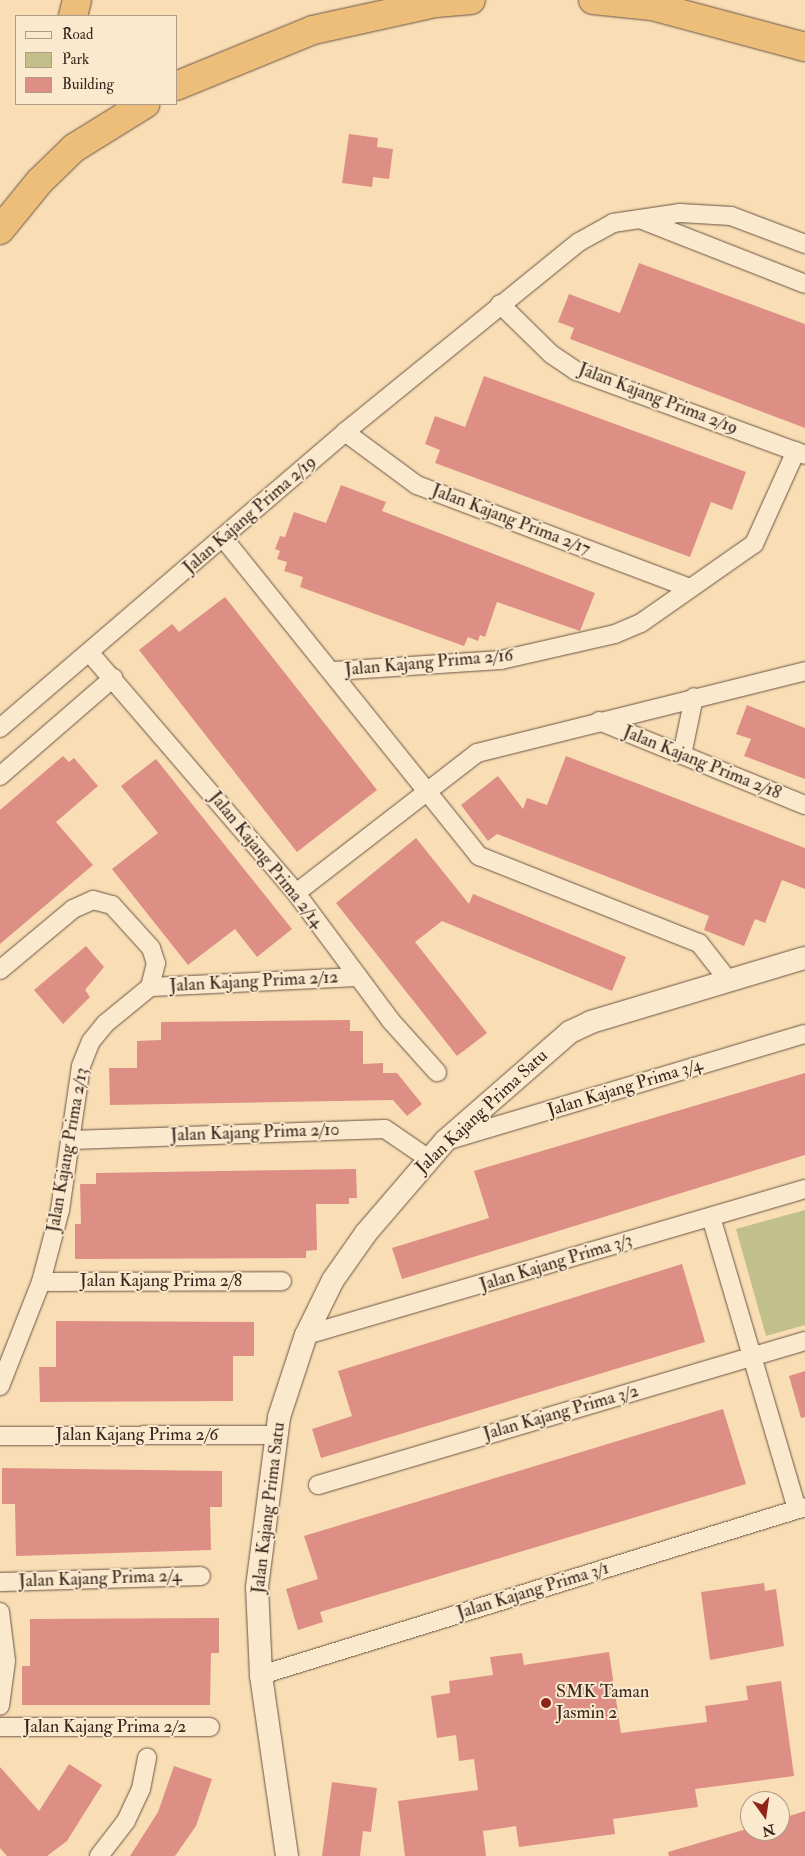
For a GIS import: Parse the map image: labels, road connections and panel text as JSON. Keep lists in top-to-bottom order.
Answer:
{
  "streets": {
    "street": [
      "Jalan Kajang Prima 2/19",
      "Jalan Kajang Prima 2/17",
      "Jalan Kajang Prima 2/16",
      "Jalan Kajang Prima 2/18",
      "Jalan Kajang Prima 2/14",
      "Jalan Kajang Prima 2/12",
      "Jalan Kajang Prima 3/4",
      "Jalan Kajang Prima Satu",
      "Jalan Kajang Prima 2/10",
      "Jalan Kajang Prima 2/13",
      "Jalan Kajang Prima 3/3",
      "Jalan Kajang Prima 2/8",
      "Jalan Kajang Prima 3/2",
      "Jalan Kajang Prima 2/6",
      "Jalan Kajang Prima 2/4",
      "Jalan Kajang Prima 3/1",
      "Jalan Kajang Prima 2/2"
    ]
  },
  "crossings": [
    ["Jalan Kajang Prima 2/19", "Jalan Kajang Prima 2/17"],
    ["Jalan Kajang Prima 2/19", "Jalan Kajang Prima 2/16"],
    ["Jalan Kajang Prima 2/19", "Jalan Kajang Prima 2/14"],
    ["Jalan Kajang Prima 2/17", "Jalan Kajang Prima 2/16"],
    ["Jalan Kajang Prima 2/16", "Jalan Kajang Prima Satu"],
    ["Jalan Kajang Prima 2/14", "Jalan Kajang Prima 2/12"],
    ["Jalan Kajang Prima 2/12", "Jalan Kajang Prima 2/13"],
    ["Jalan Kajang Prima 3/4", "Jalan Kajang Prima Satu"],
    ["Jalan Kajang Prima Satu", "Jalan Kajang Prima 2/10"],
    ["Jalan Kajang Prima Satu", "Jalan Kajang Prima 3/3"],
    ["Jalan Kajang Prima Satu", "Jalan Kajang Prima 2/6"],
    ["Jalan Kajang Prima Satu", "Jalan Kajang Prima 3/1"],
    ["Jalan Kajang Prima 2/10", "Jalan Kajang Prima 2/13"],
    ["Jalan Kajang Prima 2/13", "Jalan Kajang Prima 2/8"]
  ],
  "places": ["SMK Taman Jasmin 2"],
  "legend": ["Road", "Park", "Building"],
  "north": "bottom"
}
